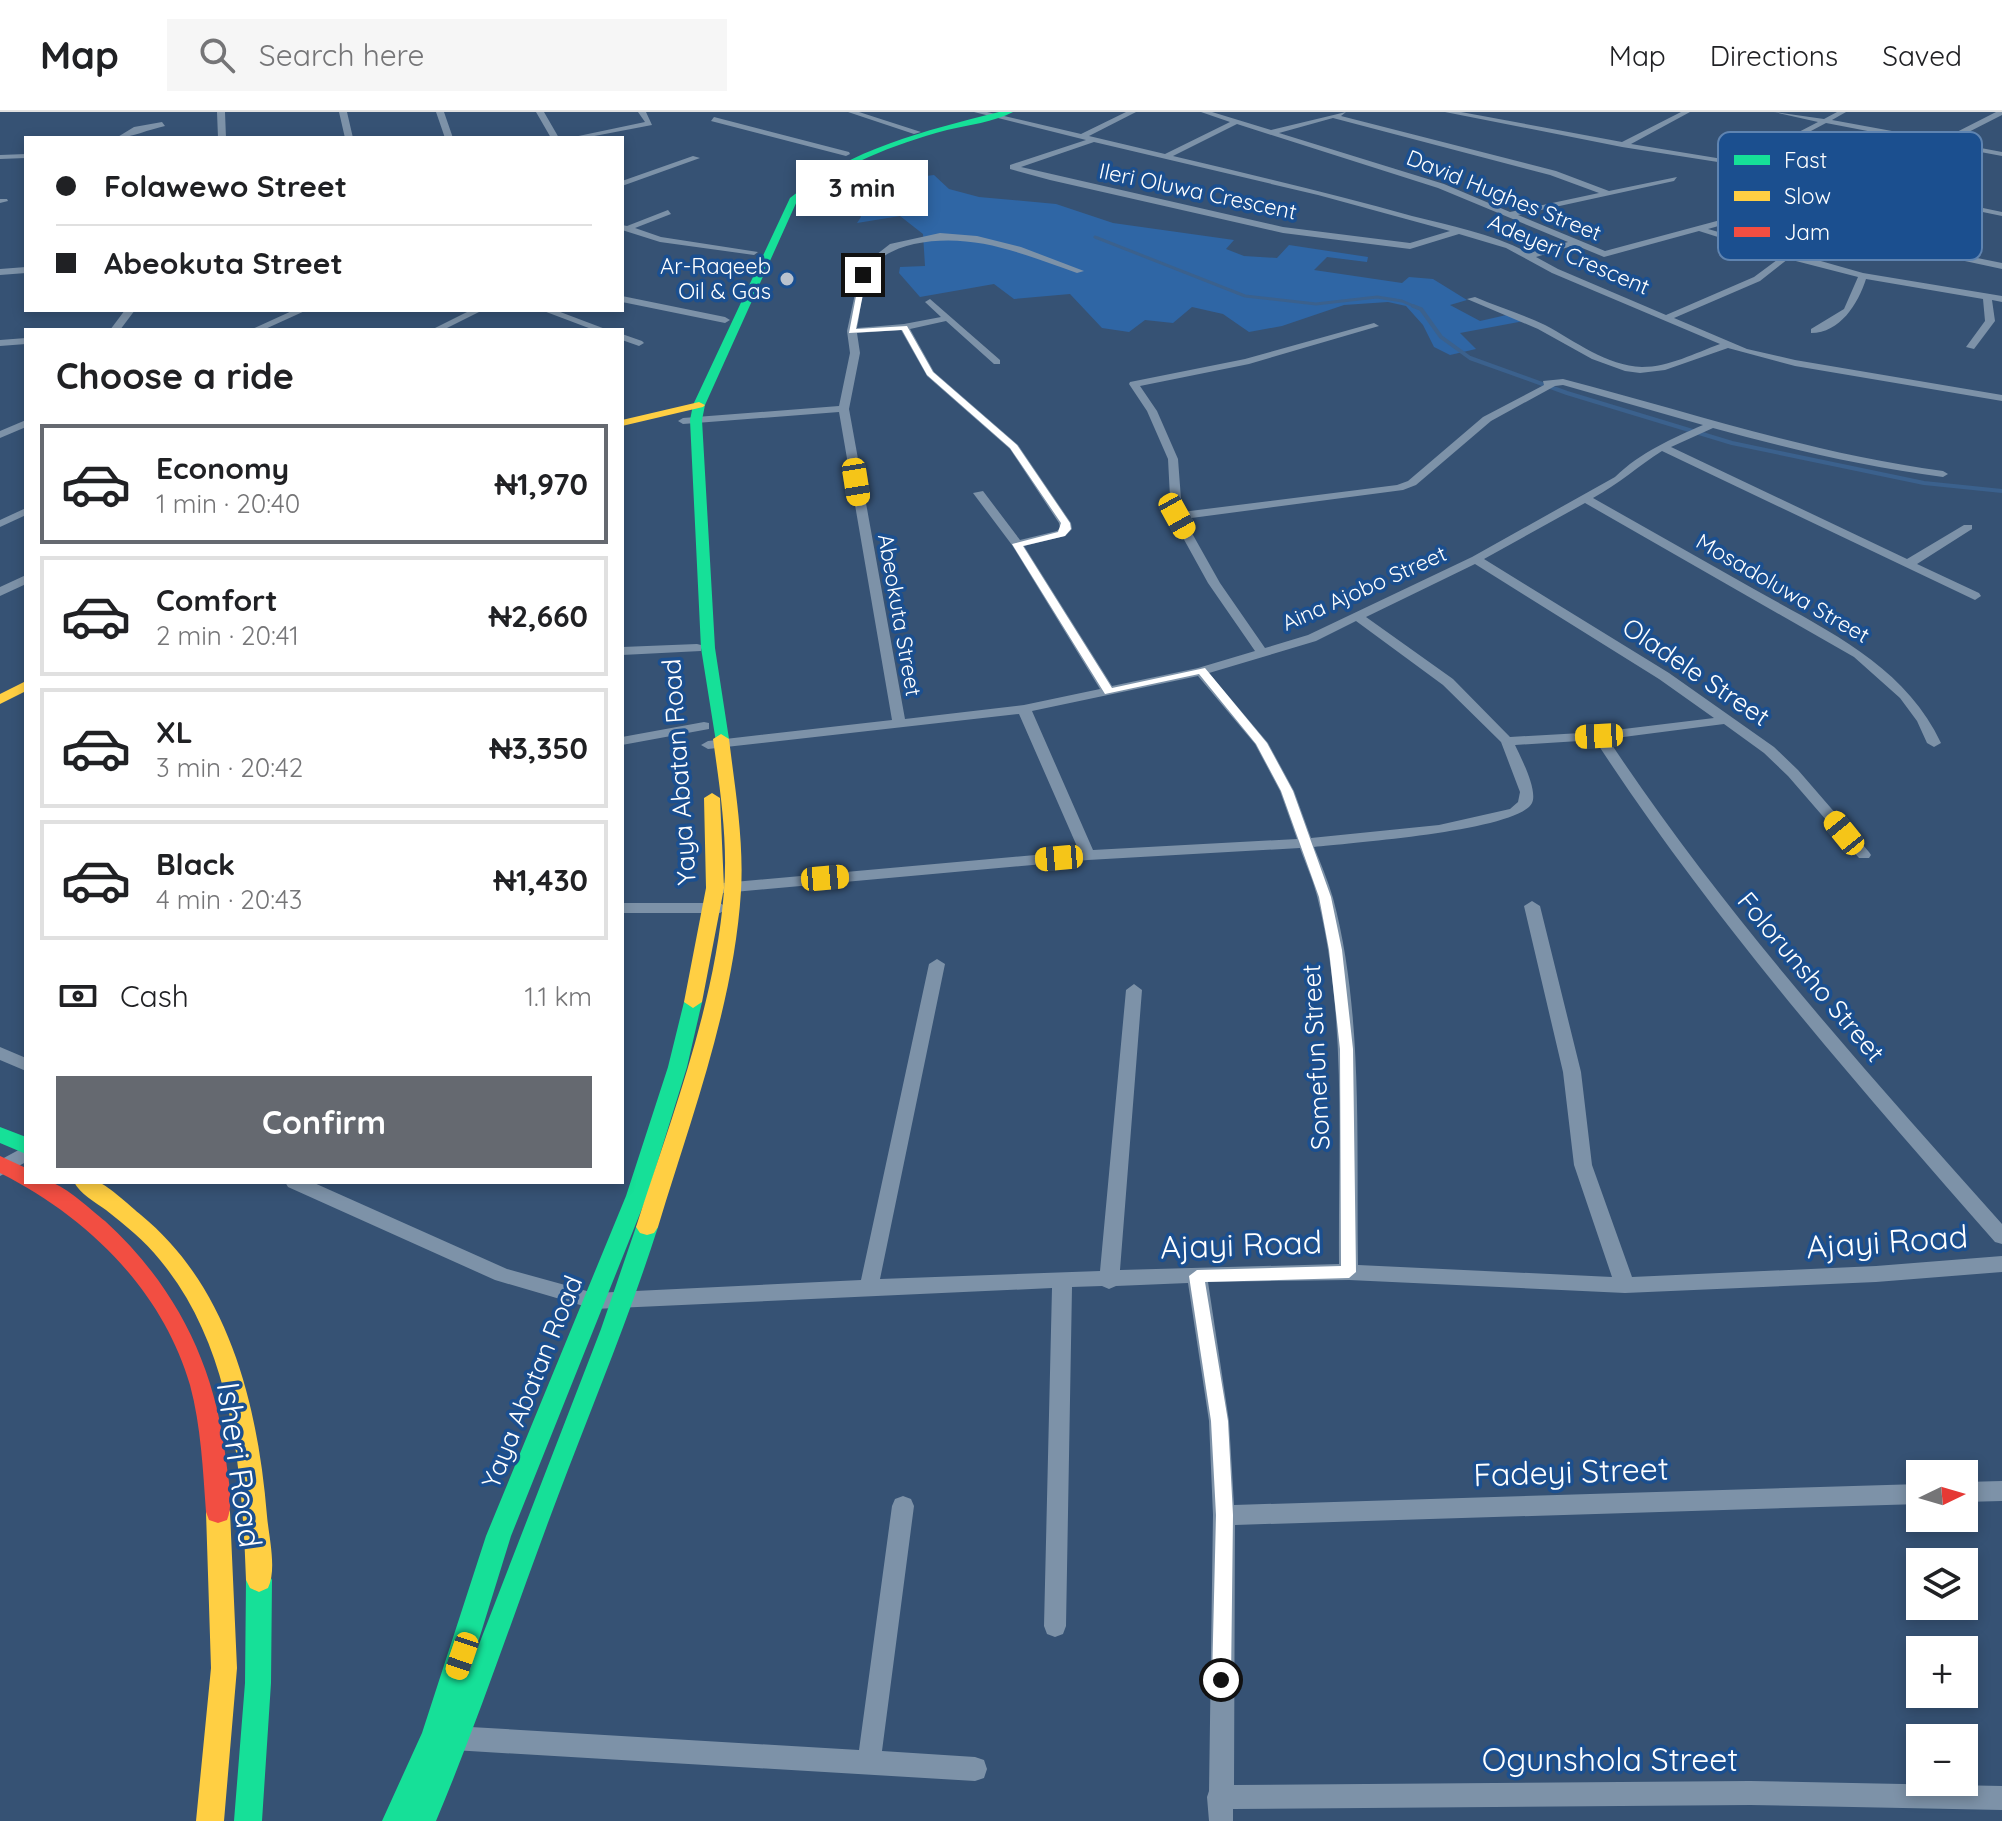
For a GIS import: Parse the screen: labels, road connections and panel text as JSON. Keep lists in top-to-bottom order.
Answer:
{
  "streets": {
    "main road": ["Yaya Abatan Road", "Isheri Road"],
    "street": [
      "Ileri Oluwa Crescent",
      "David Hughes Street",
      "Adeyeri Crescent",
      "Aina Ajobo Street",
      "Mosadoluwa Street",
      "Abeokuta Street",
      "Oladele Street",
      "Folorunsho Street",
      "Somefun Street",
      "Ajayi Road",
      "Fadeyi Street",
      "Ogunshola Street"
    ]
  },
  "crossings": [
    ["Ileri Oluwa Crescent", "Adeyeri Crescent"],
    ["Adeyeri Crescent", "Yaya Abatan Road"],
    ["Aina Ajobo Street", "Mosadoluwa Street"],
    ["Aina Ajobo Street", "Abeokuta Street"],
    ["Aina Ajobo Street", "Oladele Street"],
    ["Aina Ajobo Street", "Yaya Abatan Road"],
    ["Aina Ajobo Street", "Somefun Street"],
    ["Yaya Abatan Road", "Ajayi Road"],
    ["Somefun Street", "Ajayi Road"]
  ],
  "places": ["Ar-Raqeeb Oil & Gas"],
  "legend": ["Fast", "Slow", "Jam"],
  "north": "right",
  "page": {
    "header": "Map",
    "search": "Search here",
    "nav": ["Map", "Directions", "Saved"],
    "banner": ["Folawewo Street", "Abeokuta Street"],
    "bubble": "3 min",
    "heading": "Choose a ride",
    "list": [
      {
        "name": "Economy",
        "note": "1 min · 20:40",
        "value": "₦1,970"
      },
      {
        "name": "Comfort",
        "note": "2 min · 20:41",
        "value": "₦2,660"
      },
      {
        "name": "XL",
        "note": "3 min · 20:42",
        "value": "₦3,350"
      },
      {
        "name": "Black",
        "note": "4 min · 20:43",
        "value": "₦1,430"
      }
    ],
    "pay": ["Cash", "1.1 km"],
    "buttons": "Confirm",
    "map_buttons": ["+", "−"]
  }
}
